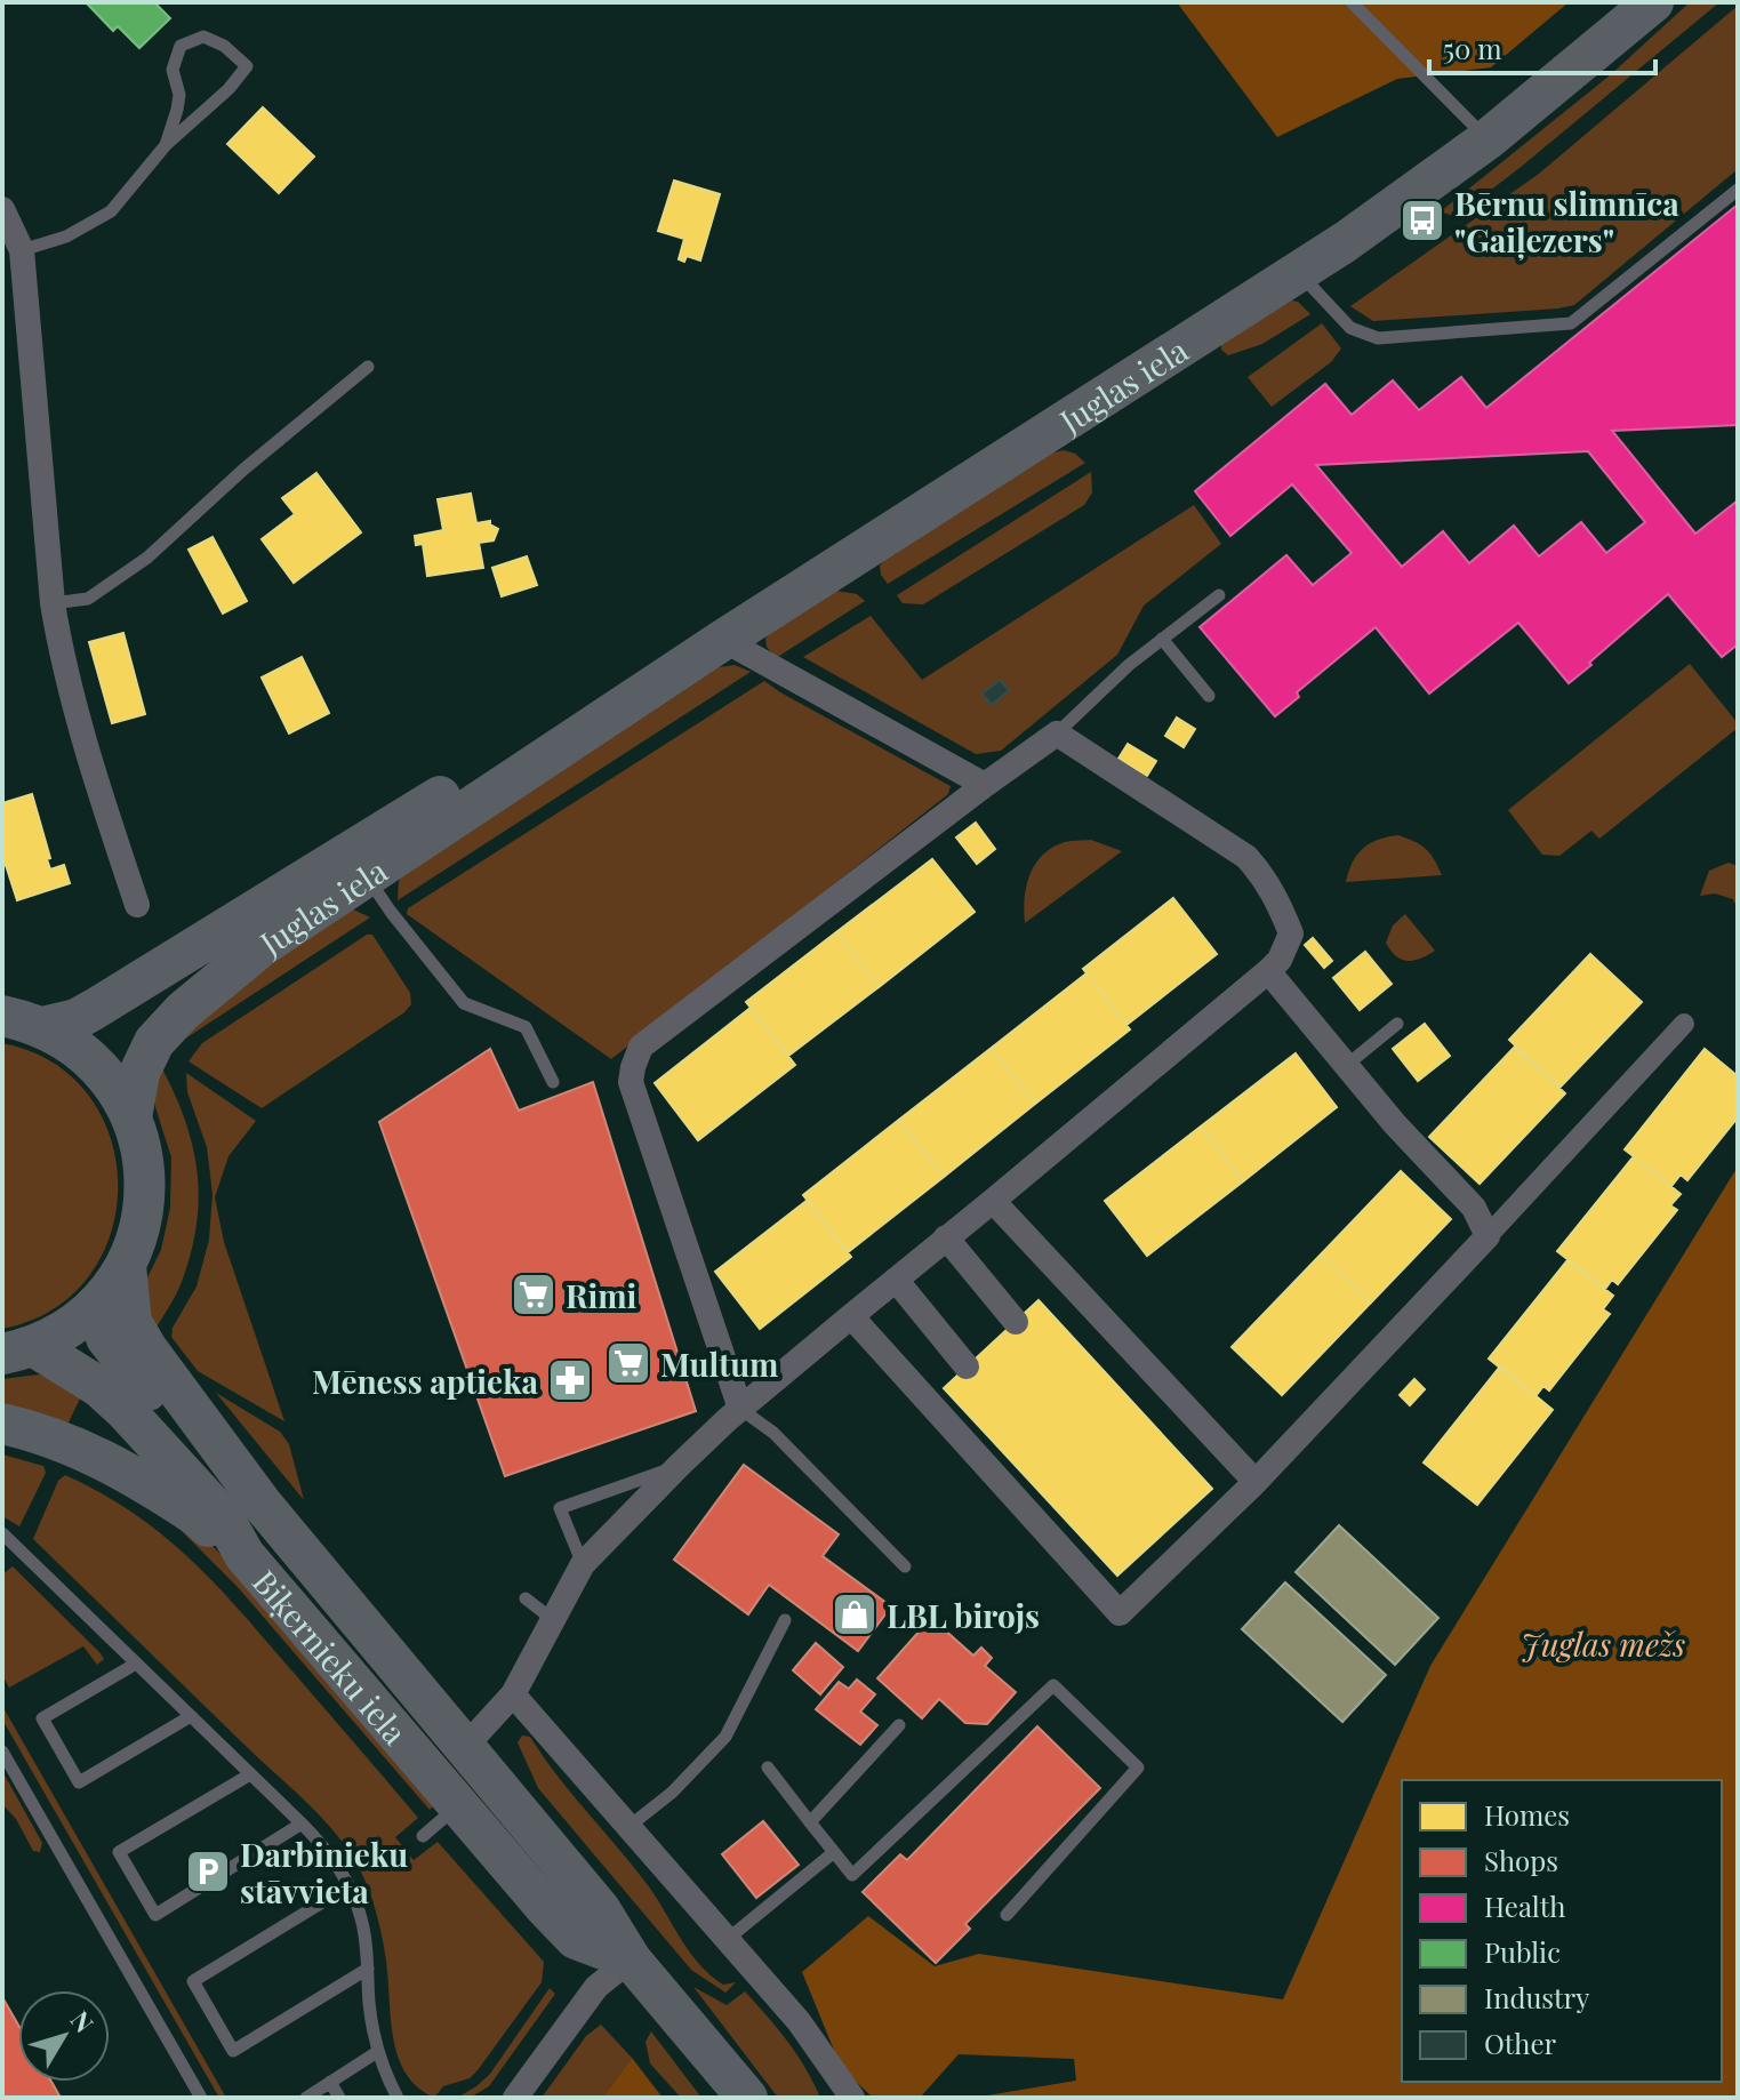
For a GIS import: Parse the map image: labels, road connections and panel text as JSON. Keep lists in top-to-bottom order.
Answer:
{
  "streets": {
    "main road": ["Juglas iela", "Biķernieku iela"]
  },
  "parks": ["Juglas mežs"],
  "places": {
    "bus stop": ["Bērnu slimnīca \"Gaiļezers\""],
    "supermarket": ["Rimi", "Multum"],
    "pharmacy": ["Mēness aptieka"],
    "shop": ["LBL birojs"],
    "parking": ["Darbinieku stāvvieta"]
  },
  "legend": [
    "Homes",
    "Shops",
    "Health",
    "Public",
    "Industry",
    "Other"
  ],
  "scale_bar": "50 m",
  "north": "top right"
}
